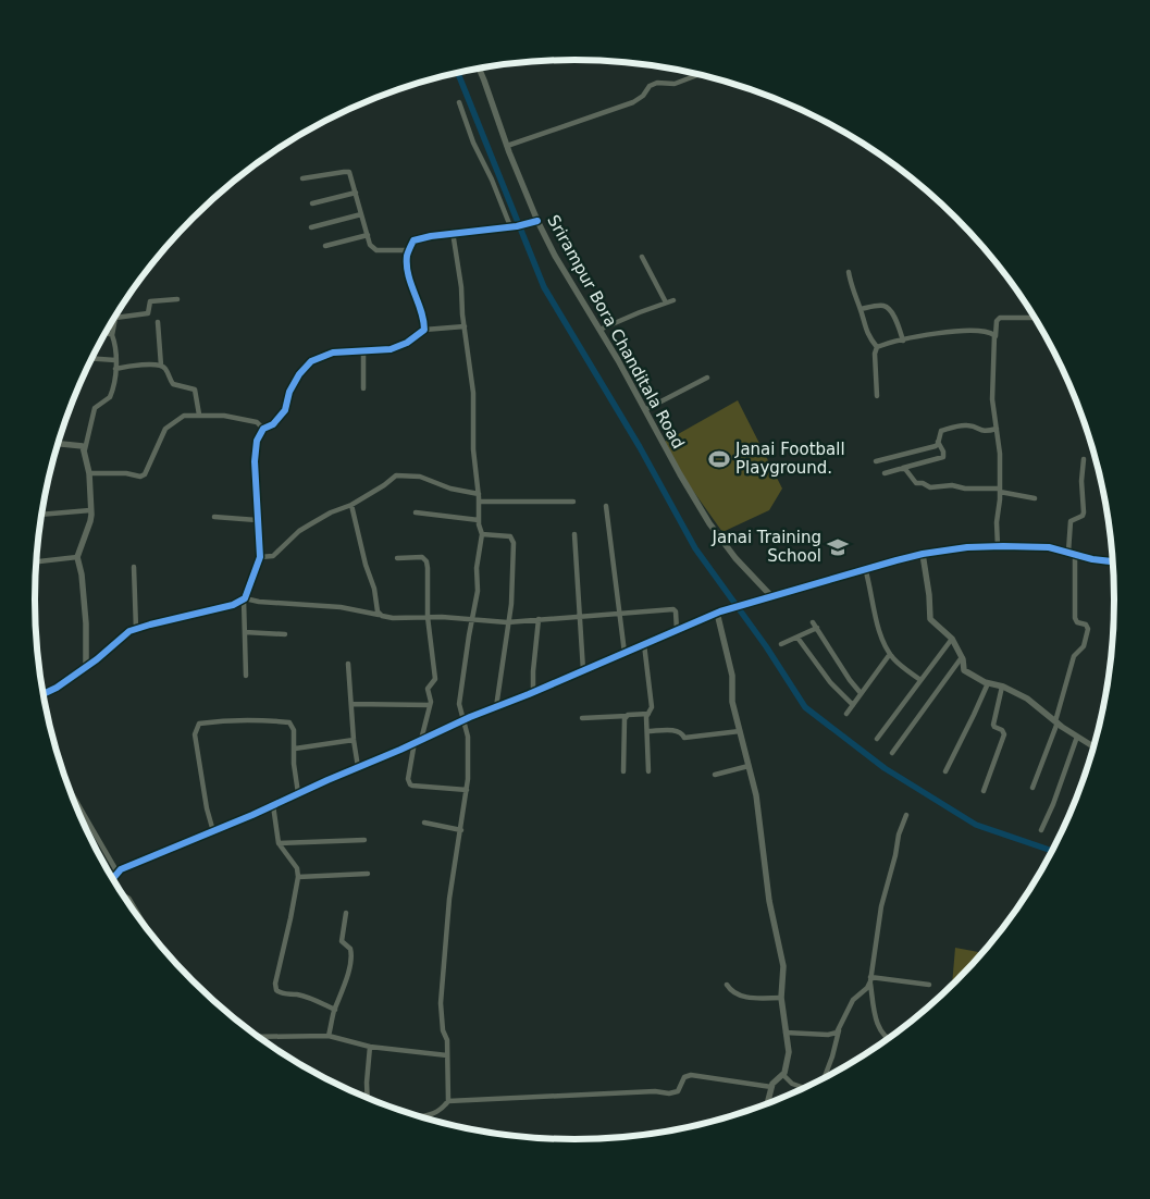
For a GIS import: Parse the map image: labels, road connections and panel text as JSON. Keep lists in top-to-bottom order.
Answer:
{
  "streets": {
    "street": ["Srirampur Bora Chanditala Road"]
  },
  "places": {
    "sports": ["Janai Football Playground."],
    "school or university": ["Janai Training School"]
  }
}
